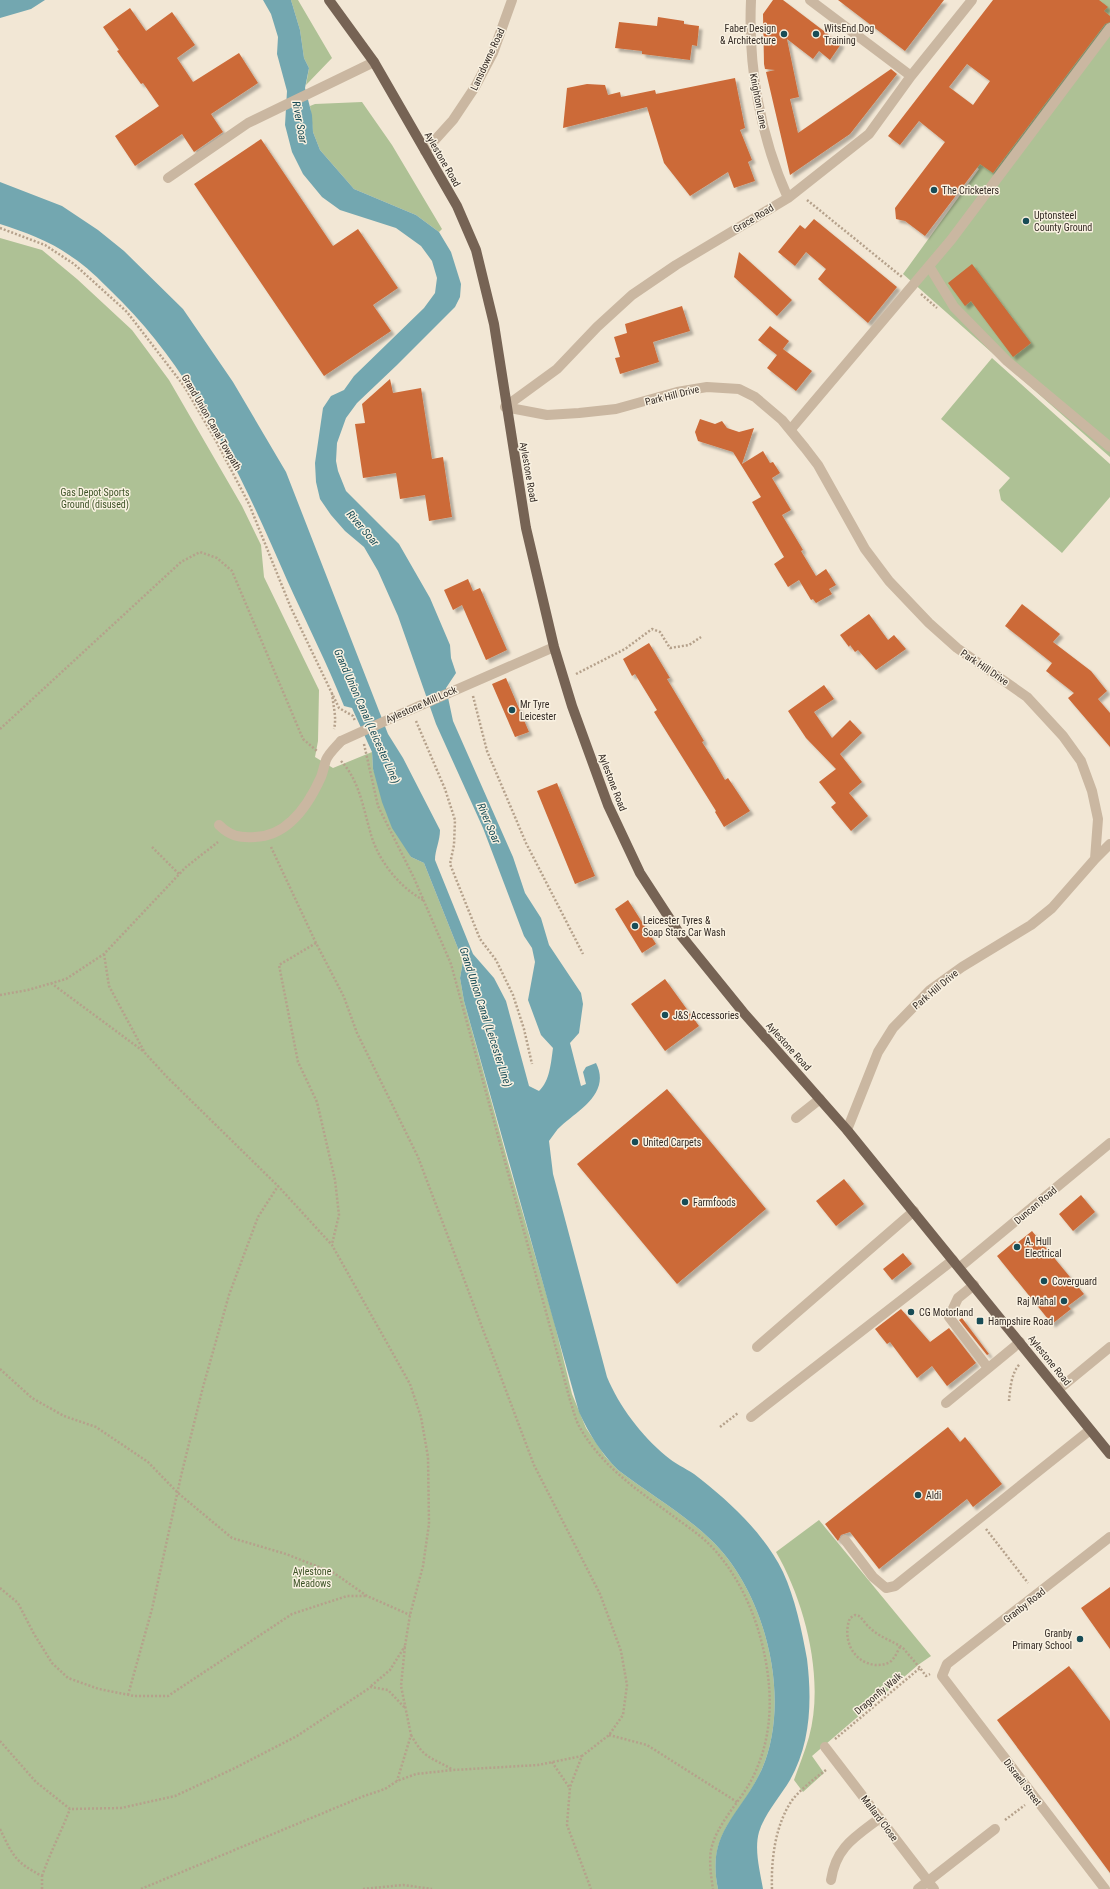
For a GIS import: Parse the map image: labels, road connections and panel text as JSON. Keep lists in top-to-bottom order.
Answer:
{
  "streets": {
    "main road": ["Aylestone Road"],
    "street": [
      "Lansdowne Road",
      "Knighton Lane",
      "Grace Road",
      "Park Hill Drive",
      "Aylestone Mill Lock",
      "Duncan Road",
      "Granby Road",
      "Disraeli Street",
      "Mallard Close"
    ],
    "path": ["Grand Union Canal Towpath", "Dragonfly Walk"]
  },
  "crossings": [
    ["Lansdowne Road", "Aylestone Road"],
    ["Knighton Lane", "Grace Road"],
    ["Aylestone Road", "Grace Road"],
    ["Aylestone Road", "Park Hill Drive"],
    ["Aylestone Road", "Aylestone Mill Lock"],
    ["Aylestone Road", "Duncan Road"],
    ["Grace Road", "Park Hill Drive"],
    ["Granby Road", "Disraeli Street"],
    ["Dragonfly Walk", "Mallard Close"]
  ],
  "water": ["River Soar", "Grand Union Canal (Leicester Line)"],
  "parks": ["Gas Depot Sports Ground (disused)", "Aylestone Meadows"],
  "places": {
    "other": [
      "Faber Design & Architecture",
      "WitsEnd Dog Training",
      "The Cricketers",
      "Uptonsteel County Ground",
      "Mr Tyre Leicester",
      "Leicester Tyres & Soap Stars Car Wash",
      "J&S Accessories",
      "United Carpets",
      "Farmfoods",
      "A. Hull Electrical",
      "Coverguard",
      "Raj Mahal",
      "CG Motorland",
      "Aldi",
      "Granby Primary School"
    ],
    "transit": ["Hampshire Road"]
  }
}
